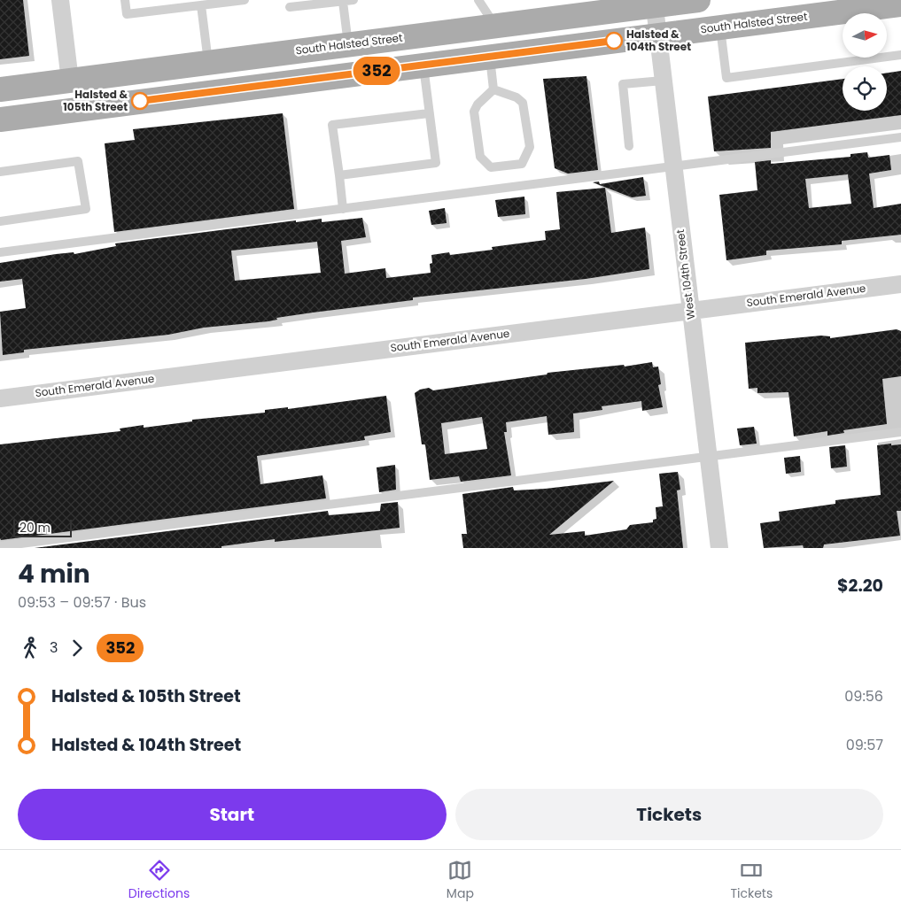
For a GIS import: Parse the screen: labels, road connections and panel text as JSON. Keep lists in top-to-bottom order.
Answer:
{
  "streets": {
    "main road": ["South Halsted Street"],
    "street": ["West 104th Street", "South Emerald Avenue"]
  },
  "crossings": [
    ["South Halsted Street", "West 104th Street"],
    ["West 104th Street", "South Emerald Avenue"]
  ],
  "places": ["Halsted & 104th Street", "Halsted & 105th Street"],
  "lines": ["bus line 352"],
  "scale_bar": "20 m",
  "north": "right",
  "page": {
    "on_map": "352",
    "scale": "20 m",
    "heading": ["4 min", "09:53 – 09:57 · Bus", "$2.20"],
    "legs": ["3", "352"],
    "list": [
      {
        "name": "Halsted & 105th Street",
        "value": "09:56"
      },
      {
        "name": "Halsted & 104th Street",
        "value": "09:57"
      }
    ],
    "buttons": ["Start", "Tickets"],
    "tabs": ["Directions", "Map", "Tickets"]
  }
}
